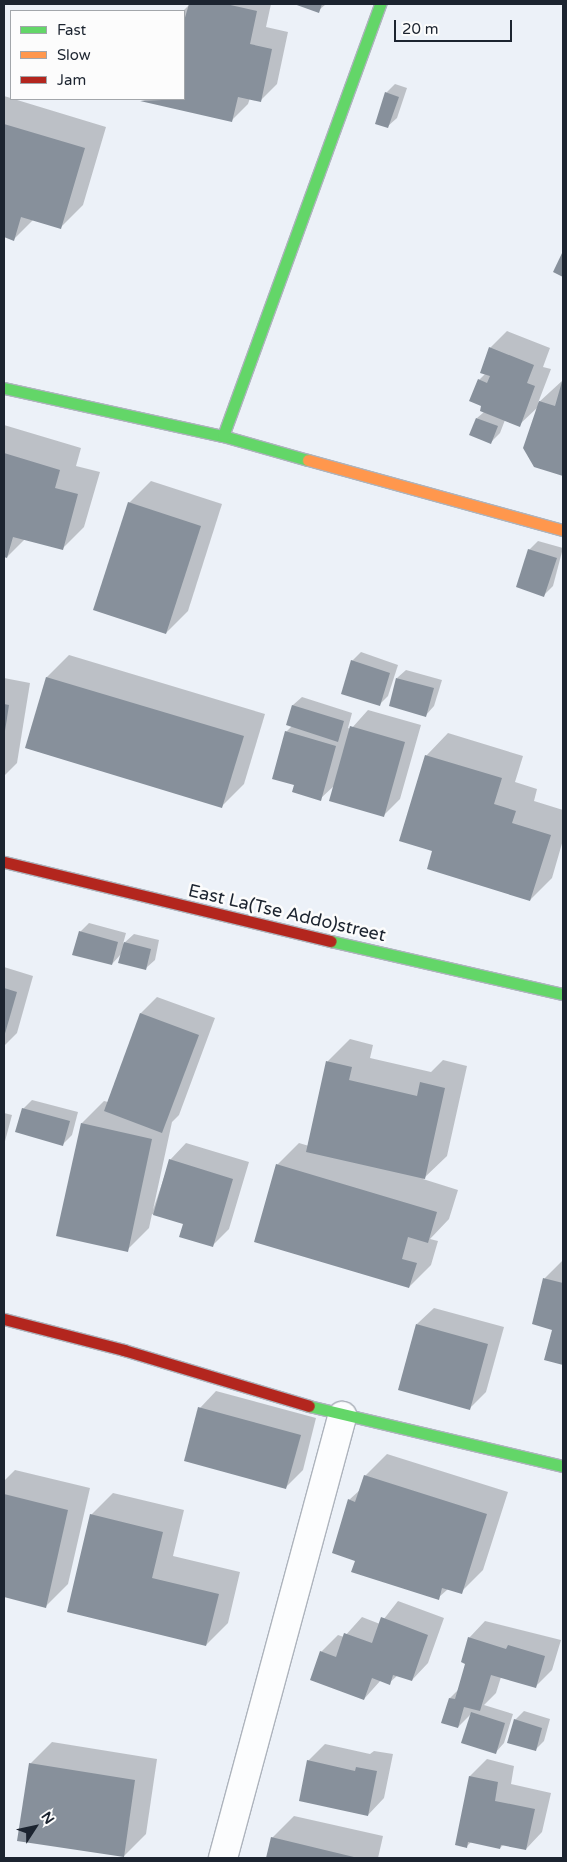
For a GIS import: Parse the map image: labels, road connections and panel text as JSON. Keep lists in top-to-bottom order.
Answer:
{
  "streets": {
    "street": ["East La(Tse Addo)street"]
  },
  "legend": ["Fast", "Slow", "Jam"],
  "scale_bar": "20 m",
  "north": "top right"
}
